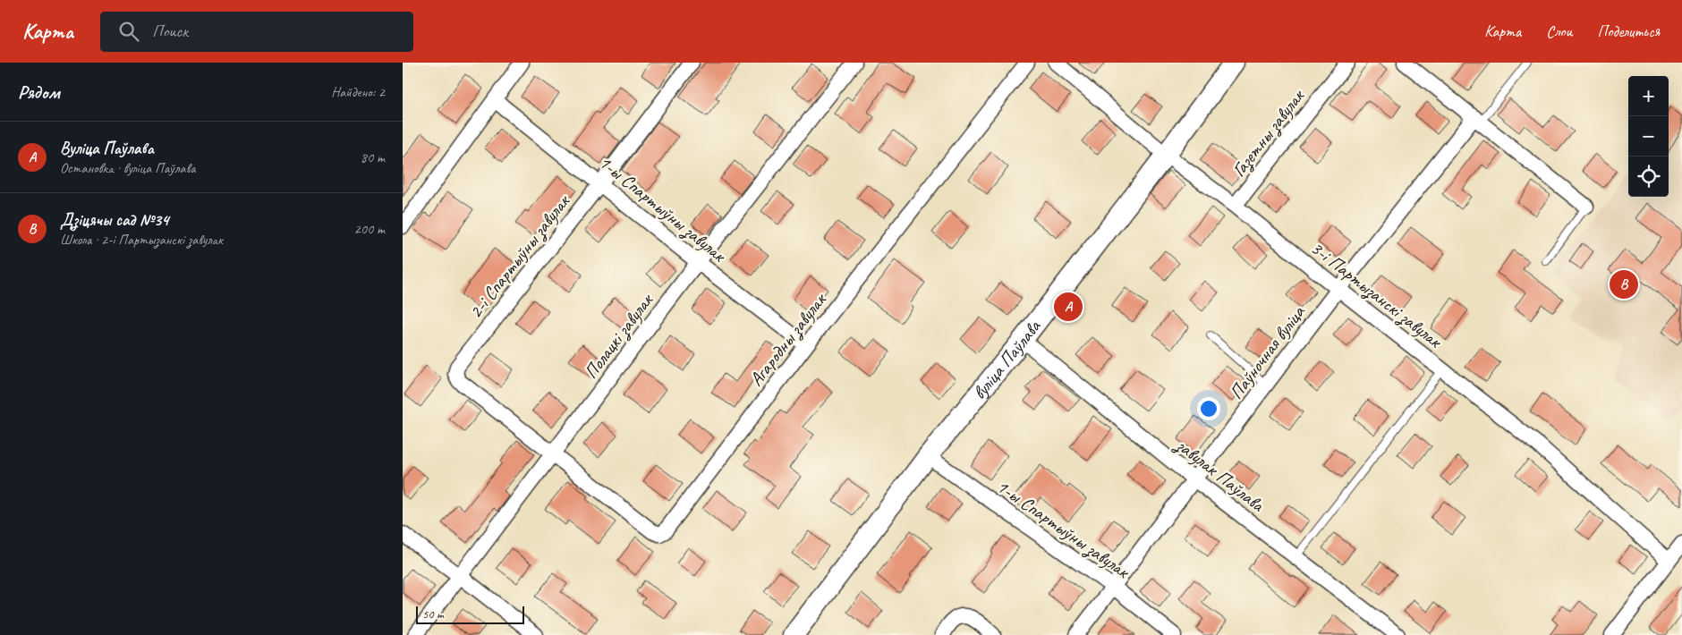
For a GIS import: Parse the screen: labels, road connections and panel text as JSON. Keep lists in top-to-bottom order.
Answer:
{
  "streets": {
    "street": [
      "Газетны завулак",
      "1-ы Спартыўны завулак",
      "2-і Спартыўны завулак",
      "3-і Партызанскі завулак",
      "Полацкі завулак",
      "Агародны завулак",
      "Паўночная вуліца",
      "вуліца Паўлава",
      "завулак Паўлава"
    ]
  },
  "crossings": [
    ["Газетны завулак", "3-і Партызанскі завулак"],
    ["1-ы Спартыўны завулак", "2-і Спартыўны завулак"],
    ["1-ы Спартыўны завулак", "Полацкі завулак"],
    ["1-ы Спартыўны завулак", "Агародны завулак"],
    ["1-ы Спартыўны завулак", "Паўночная вуліца"],
    ["1-ы Спартыўны завулак", "вуліца Паўлава"],
    ["2-і Спартыўны завулак", "Полацкі завулак"],
    ["2-і Спартыўны завулак", "Агародны завулак"],
    ["3-і Партызанскі завулак", "Паўночная вуліца"],
    ["3-і Партызанскі завулак", "вуліца Паўлава"],
    ["Полацкі завулак", "Агародны завулак"],
    ["Паўночная вуліца", "завулак Паўлава"],
    ["вуліца Паўлава", "завулак Паўлава"]
  ],
  "scale_bar": "50 m",
  "page": {
    "header": "Карта",
    "search": "Поиск",
    "nav": ["Карта", "Слои", "Поделиться"],
    "heading": ["Рядом", "Найдено: 2"],
    "map_buttons": ["+", "−"],
    "list": [
      {
        "mark": "A",
        "name": "Вуліца Паўлава",
        "note": "Остановка · вуліца Паўлава",
        "value": "80 m"
      },
      {
        "mark": "B",
        "name": "Дзіцячы сад №34",
        "note": "Школа · 2-і Партызанскі завулак",
        "value": "200 m"
      }
    ],
    "pins": ["B", "A"],
    "scale": "50 m"
  }
}
